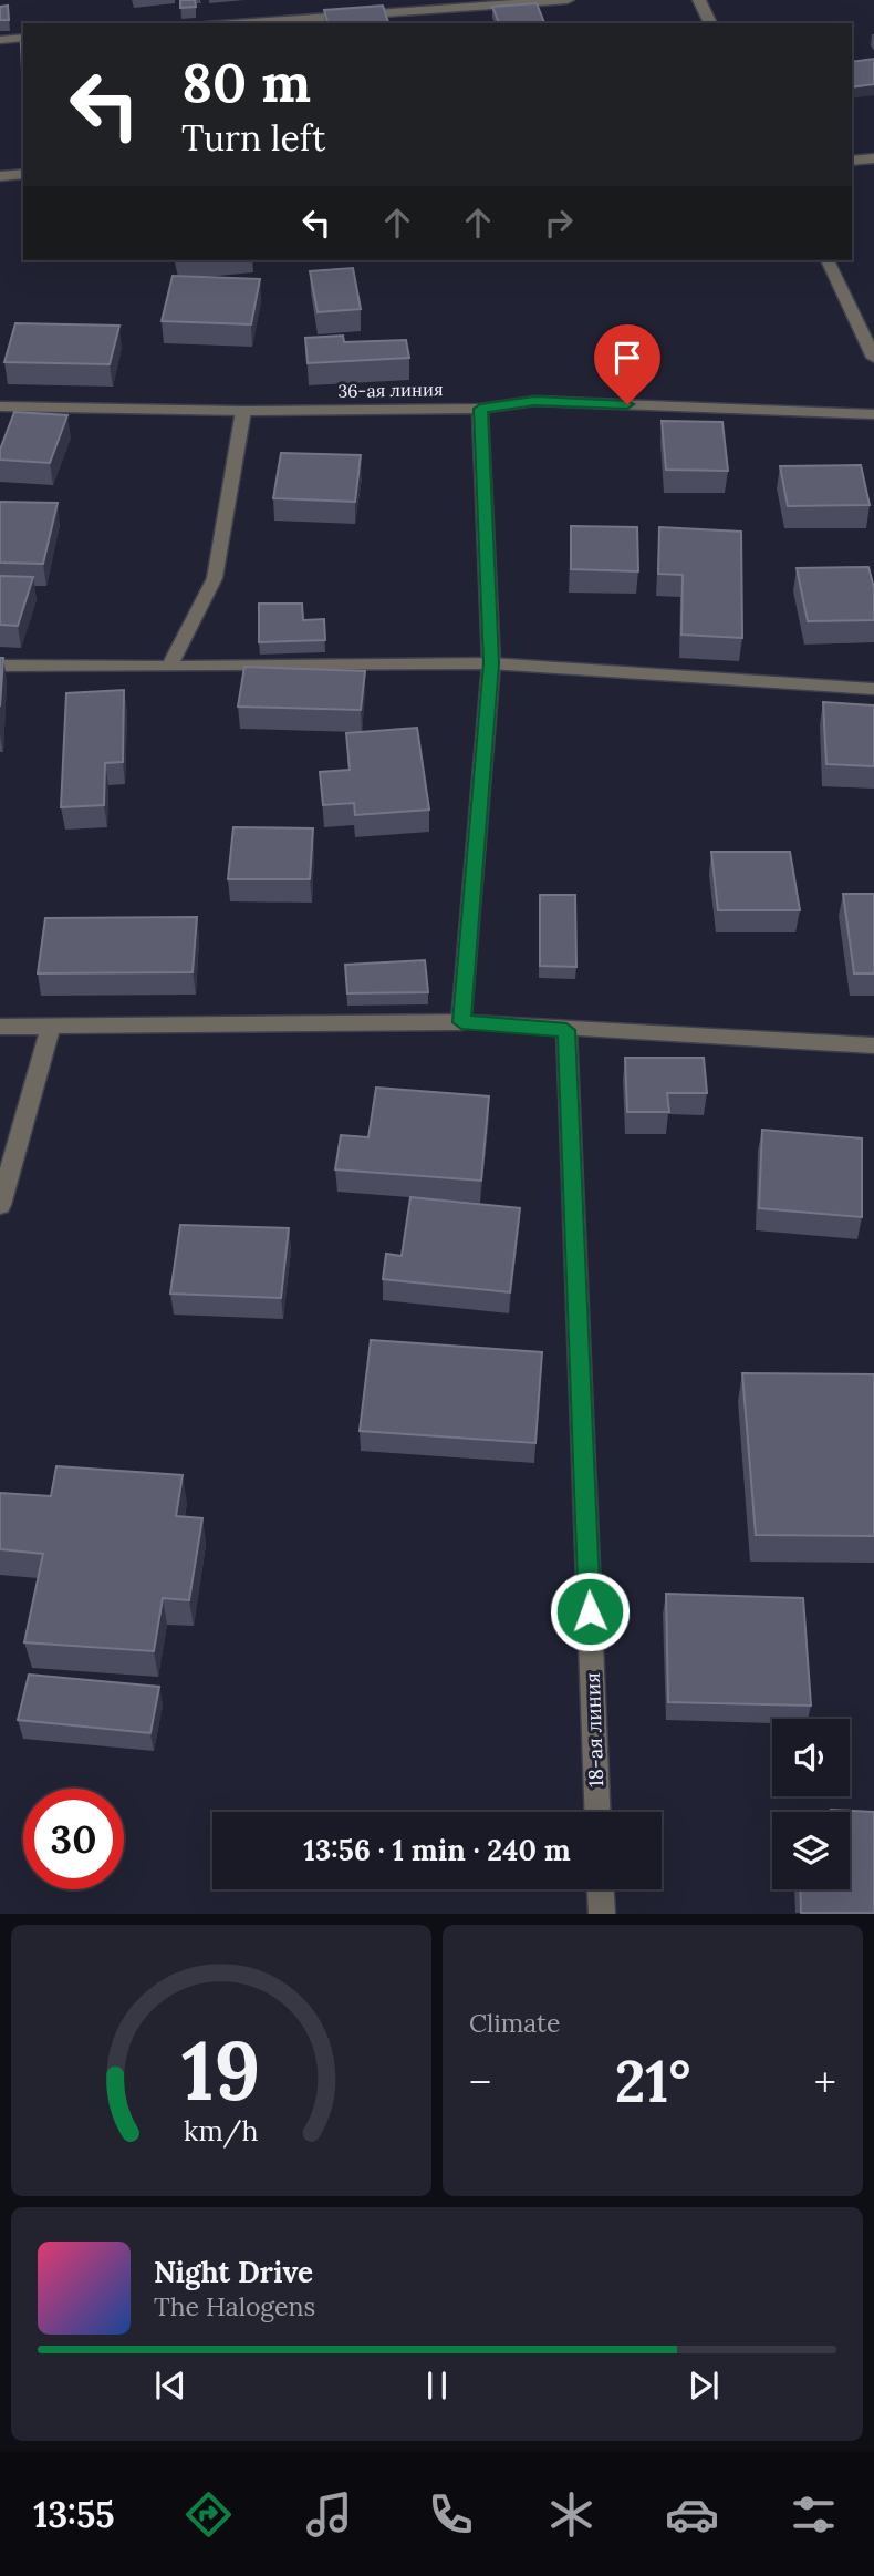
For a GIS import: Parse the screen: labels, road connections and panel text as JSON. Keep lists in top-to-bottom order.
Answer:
{
  "streets": {
    "street": ["36-ая линия", "18-ая линия"]
  },
  "page": {
    "turn": ["80 m", "Turn left"],
    "limit": "30",
    "trip": "13:56 · 1 min · 240 m",
    "tile": "Climate",
    "heat": ["−", "21°", "+"],
    "song": ["Night Drive", "The Halogens"],
    "tabs": "13:55",
    "gauge": ["19", "km/h"]
  }
}
